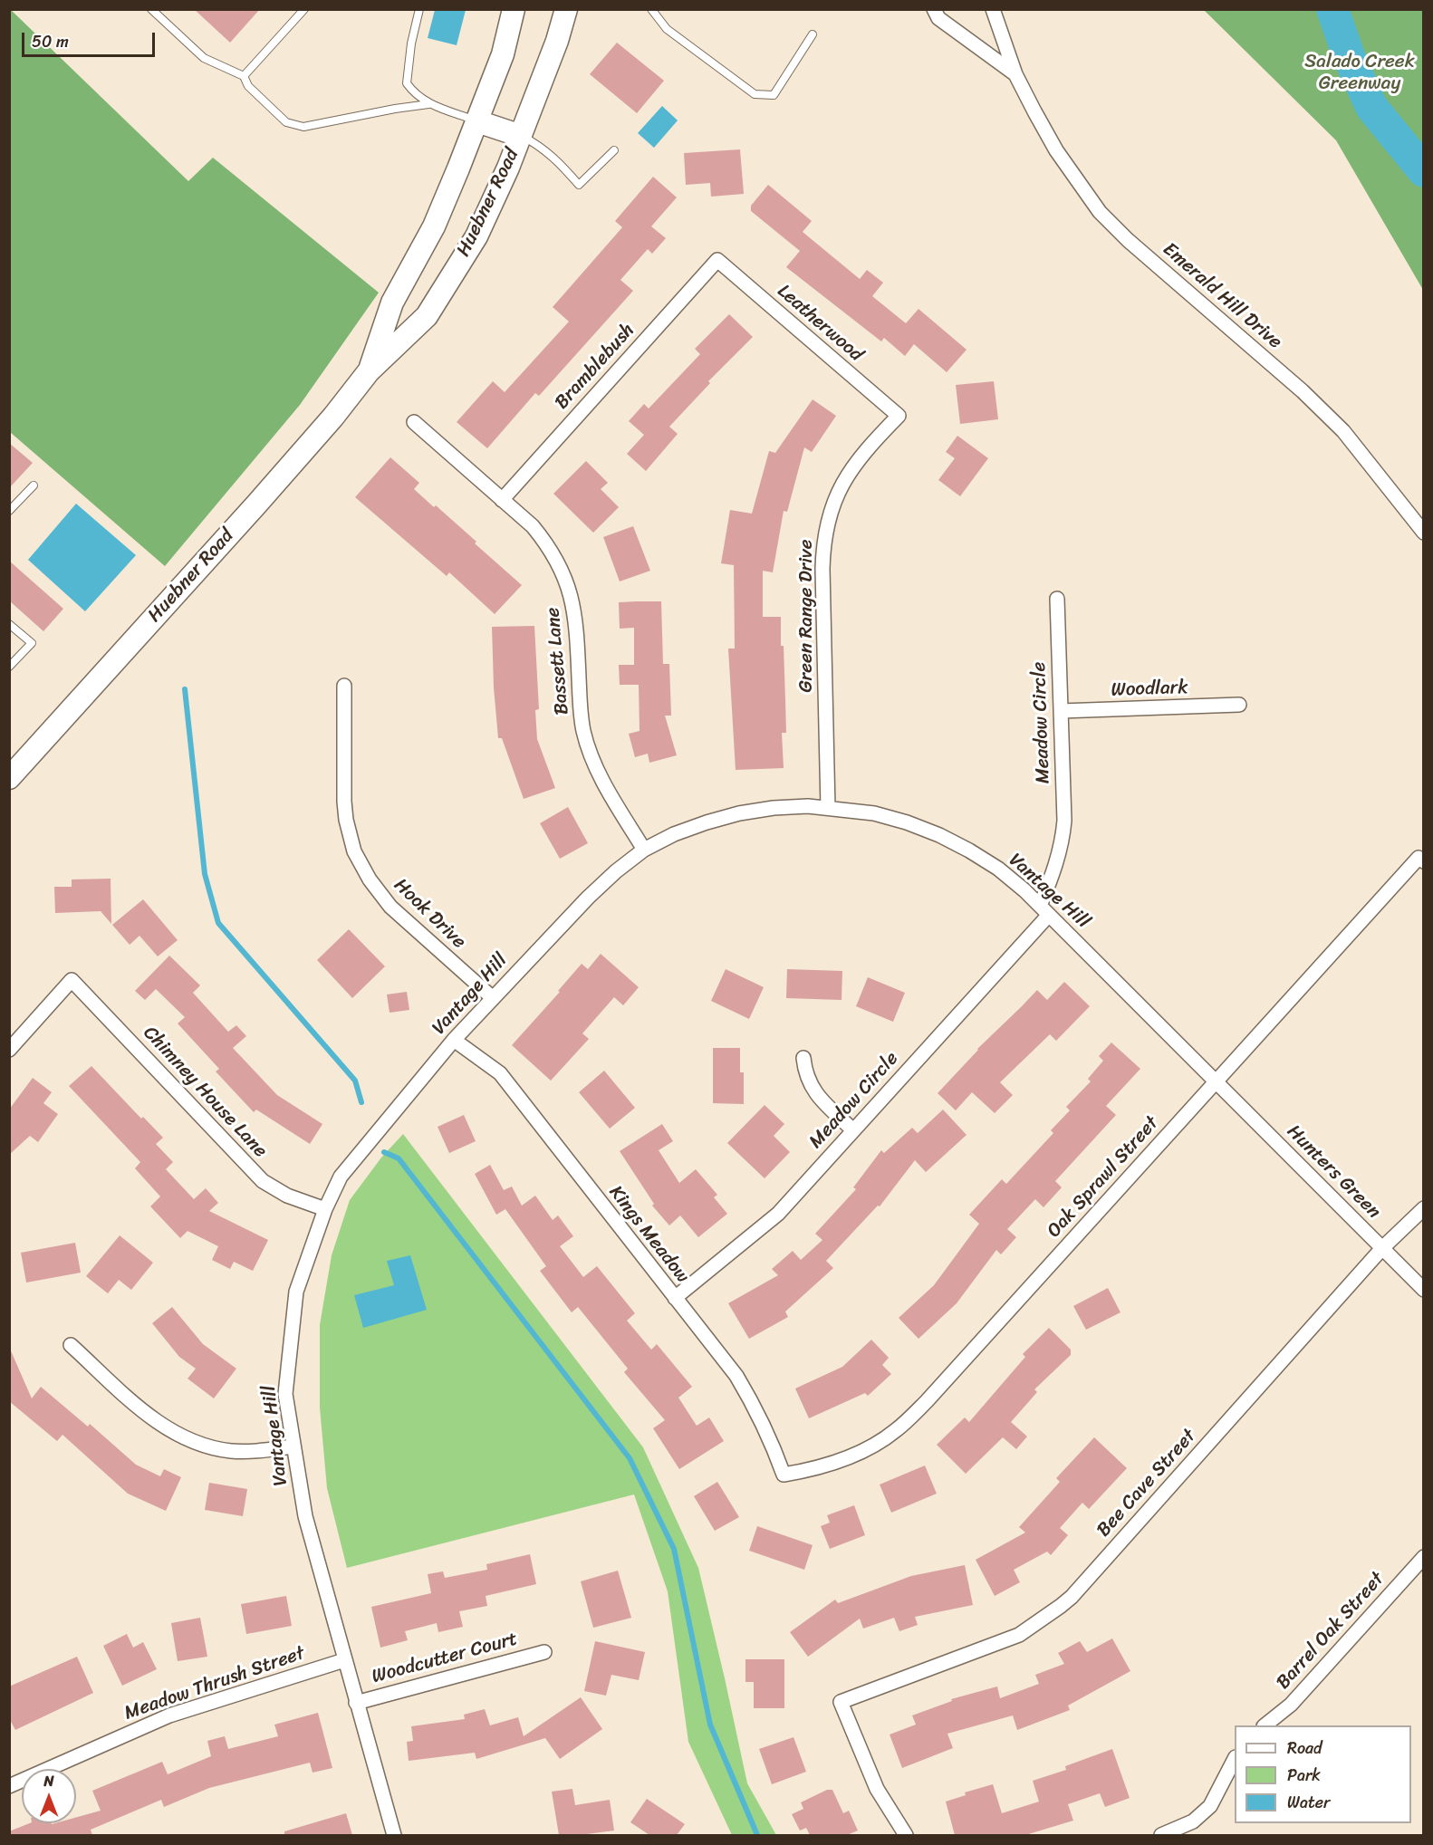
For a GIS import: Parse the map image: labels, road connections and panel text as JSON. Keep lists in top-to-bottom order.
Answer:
{
  "streets": {
    "main road": ["Huebner Road"],
    "street": [
      "Emerald Hill Drive",
      "Leatherwood",
      "Bramblebush",
      "Green Range Drive",
      "Bassett Lane",
      "Woodlark",
      "Meadow Circle",
      "Vantage Hill",
      "Hook Drive",
      "Chimney House Lane",
      "Hunters Green",
      "Oak Sprawl Street",
      "Kings Meadow",
      "Bee Cave Street",
      "Barrel Oak Street",
      "Woodcutter Court",
      "Meadow Thrush Street"
    ]
  },
  "crossings": [
    ["Leatherwood", "Bramblebush"],
    ["Leatherwood", "Green Range Drive"],
    ["Bramblebush", "Bassett Lane"],
    ["Green Range Drive", "Vantage Hill"],
    ["Bassett Lane", "Vantage Hill"],
    ["Woodlark", "Meadow Circle"],
    ["Meadow Circle", "Vantage Hill"],
    ["Meadow Circle", "Kings Meadow"],
    ["Vantage Hill", "Hook Drive"],
    ["Vantage Hill", "Chimney House Lane"],
    ["Vantage Hill", "Hunters Green"],
    ["Vantage Hill", "Oak Sprawl Street"],
    ["Vantage Hill", "Kings Meadow"],
    ["Vantage Hill", "Woodcutter Court"],
    ["Vantage Hill", "Meadow Thrush Street"],
    ["Hunters Green", "Oak Sprawl Street"],
    ["Hunters Green", "Bee Cave Street"],
    ["Oak Sprawl Street", "Kings Meadow"]
  ],
  "parks": ["Salado Creek Greenway"],
  "legend": ["Road", "Park", "Water"],
  "scale_bar": "50 m",
  "north": "top"
}
